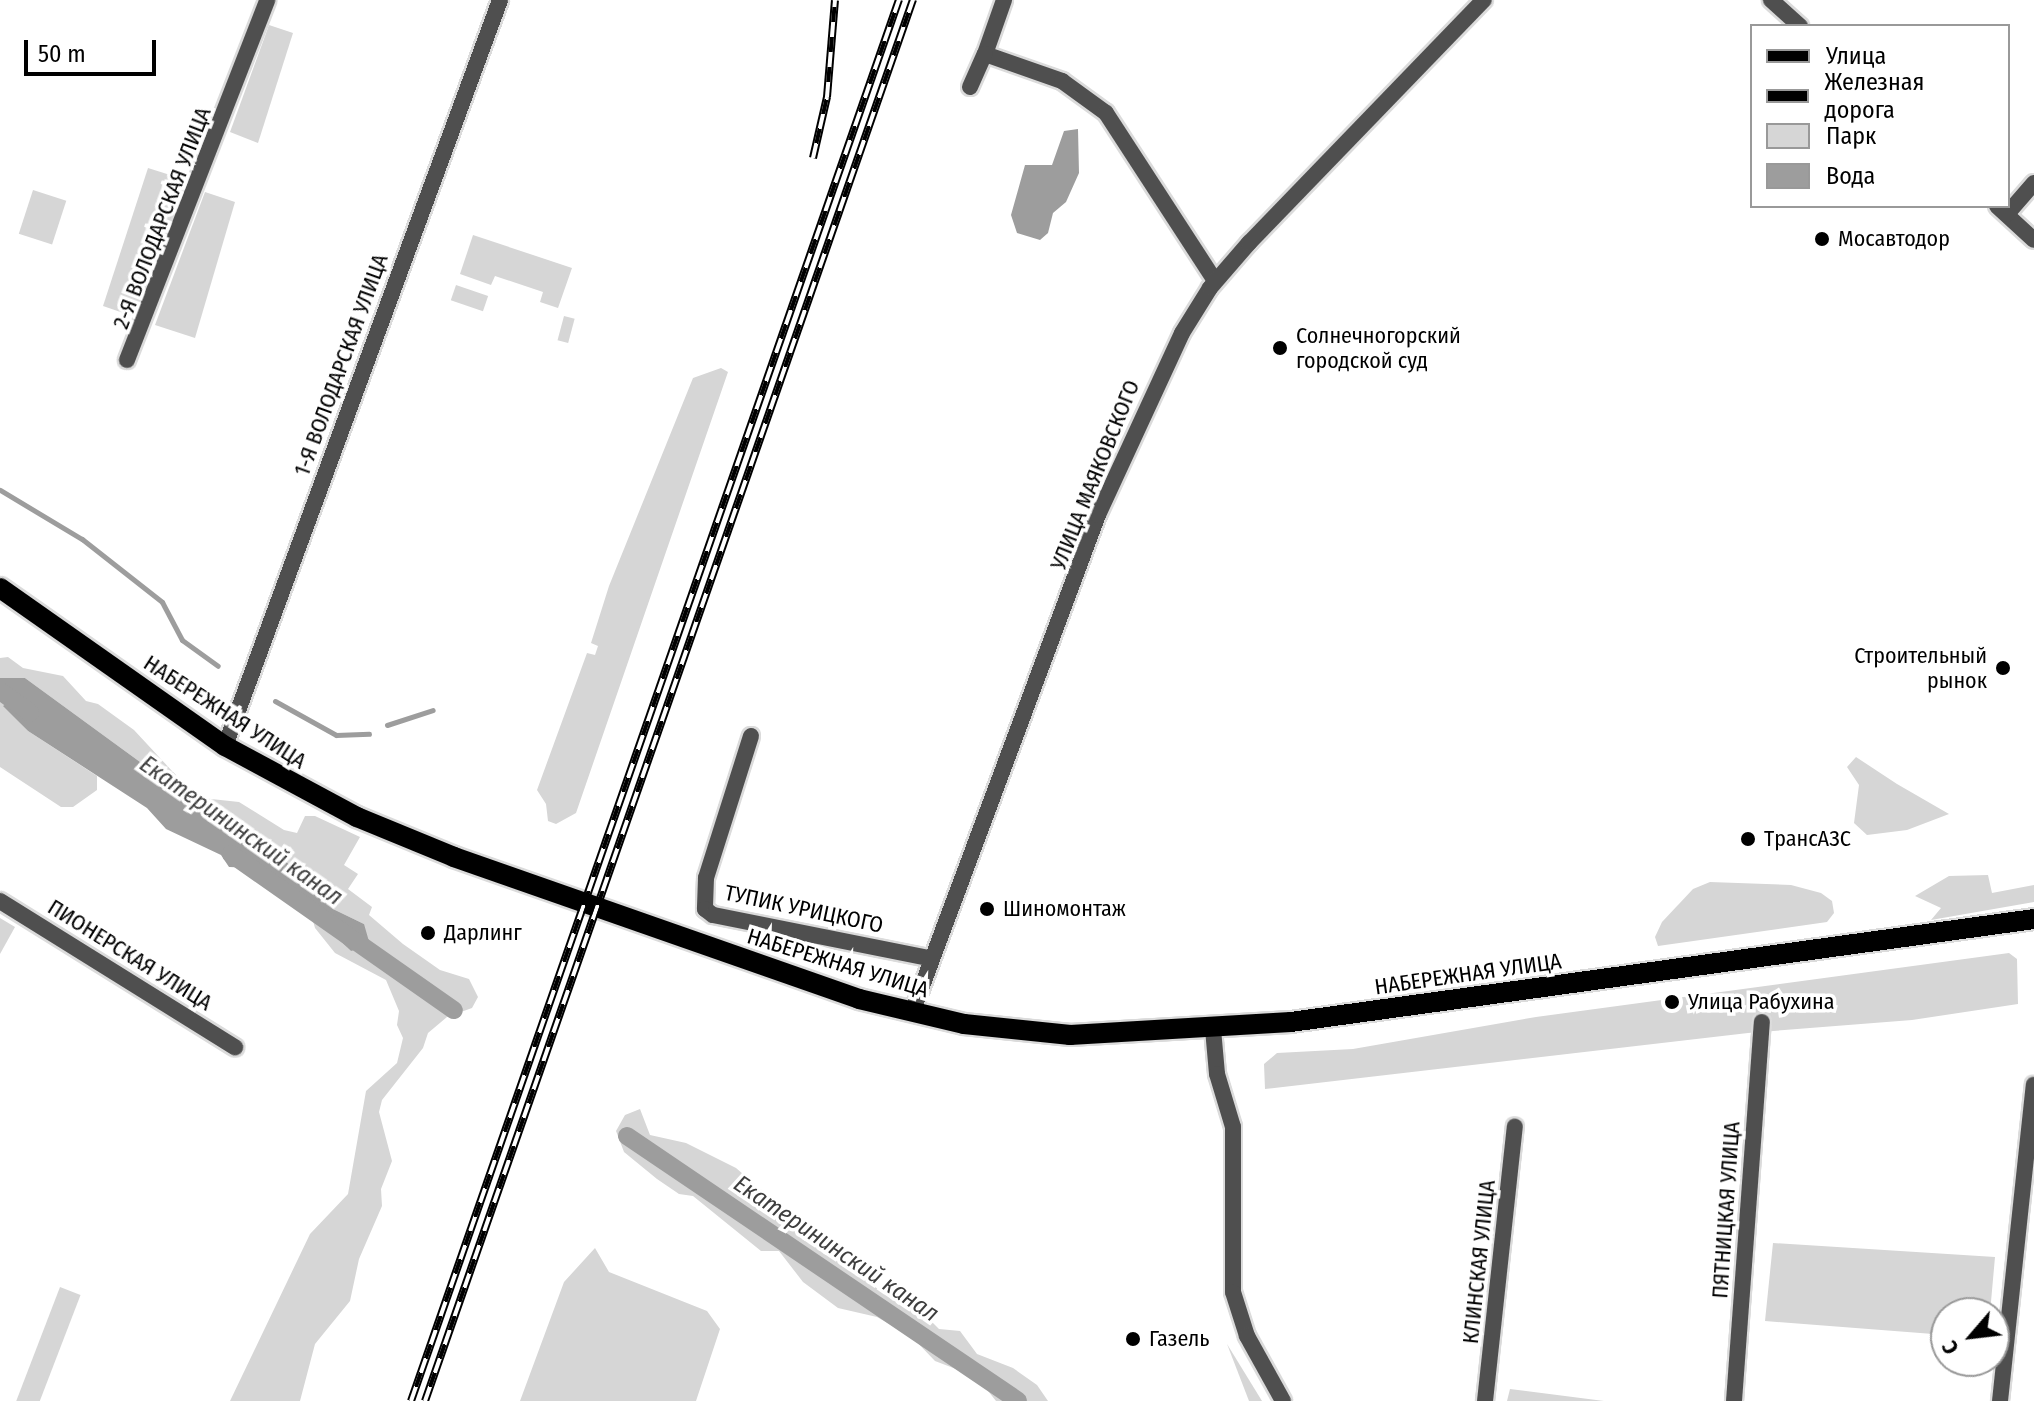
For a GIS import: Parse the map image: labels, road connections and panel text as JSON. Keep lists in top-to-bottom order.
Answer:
{
  "streets": {
    "main road": ["НАБЕРЕЖНАЯ УЛИЦА"],
    "street": [
      "2-Я ВОЛОДАРСКАЯ УЛИЦА",
      "1-Я ВОЛОДАРСКАЯ УЛИЦА",
      "УЛИЦА МАЯКОВСКОГО",
      "ТУПИК УРИЦКОГО",
      "ПИОНЕРСКАЯ УЛИЦА",
      "ПЯТНИЦКАЯ УЛИЦА",
      "КЛИНСКАЯ УЛИЦА"
    ]
  },
  "crossings": [
    ["1-Я ВОЛОДАРСКАЯ УЛИЦА", "НАБЕРЕЖНАЯ УЛИЦА"],
    ["УЛИЦА МАЯКОВСКОГО", "НАБЕРЕЖНАЯ УЛИЦА"],
    ["УЛИЦА МАЯКОВСКОГО", "ТУПИК УРИЦКОГО"]
  ],
  "water": ["Екатерининский канал"],
  "places": [
    "Мосавтодор",
    "Солнечногорский городской суд",
    "Строительный рынок",
    "ТрансАЗС",
    "Шиномонтаж",
    "Дарлинг",
    "Улица Рабухина",
    "Газель"
  ],
  "legend": [
    "Улица",
    "Железная дорога",
    "Парк",
    "Вода"
  ],
  "scale_bar": "50 m",
  "north": "bottom left"
}
